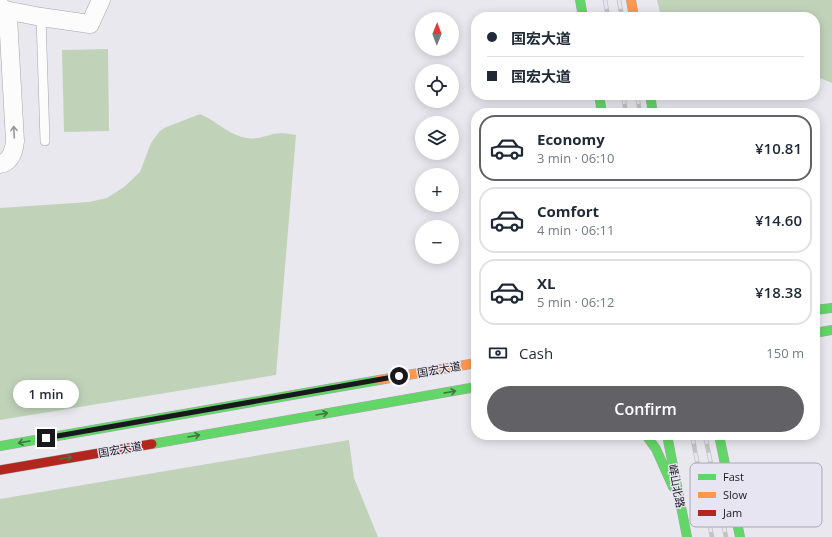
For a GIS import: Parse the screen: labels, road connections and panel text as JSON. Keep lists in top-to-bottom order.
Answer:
{
  "streets": {
    "main road": ["国宏大道", "峄山北路"]
  },
  "legend": ["Fast", "Slow", "Jam"],
  "north": "top",
  "page": {
    "map_buttons": ["+", "−"],
    "banner": ["国宏大道", "国宏大道"],
    "list": [
      {
        "name": "Economy",
        "note": "3 min · 06:10",
        "value": "¥10.81"
      },
      {
        "name": "Comfort",
        "note": "4 min · 06:11",
        "value": "¥14.60"
      },
      {
        "name": "XL",
        "note": "5 min · 06:12",
        "value": "¥18.38"
      }
    ],
    "pay": ["Cash", "150 m"],
    "buttons": "Confirm",
    "bubble": "1 min"
  }
}
